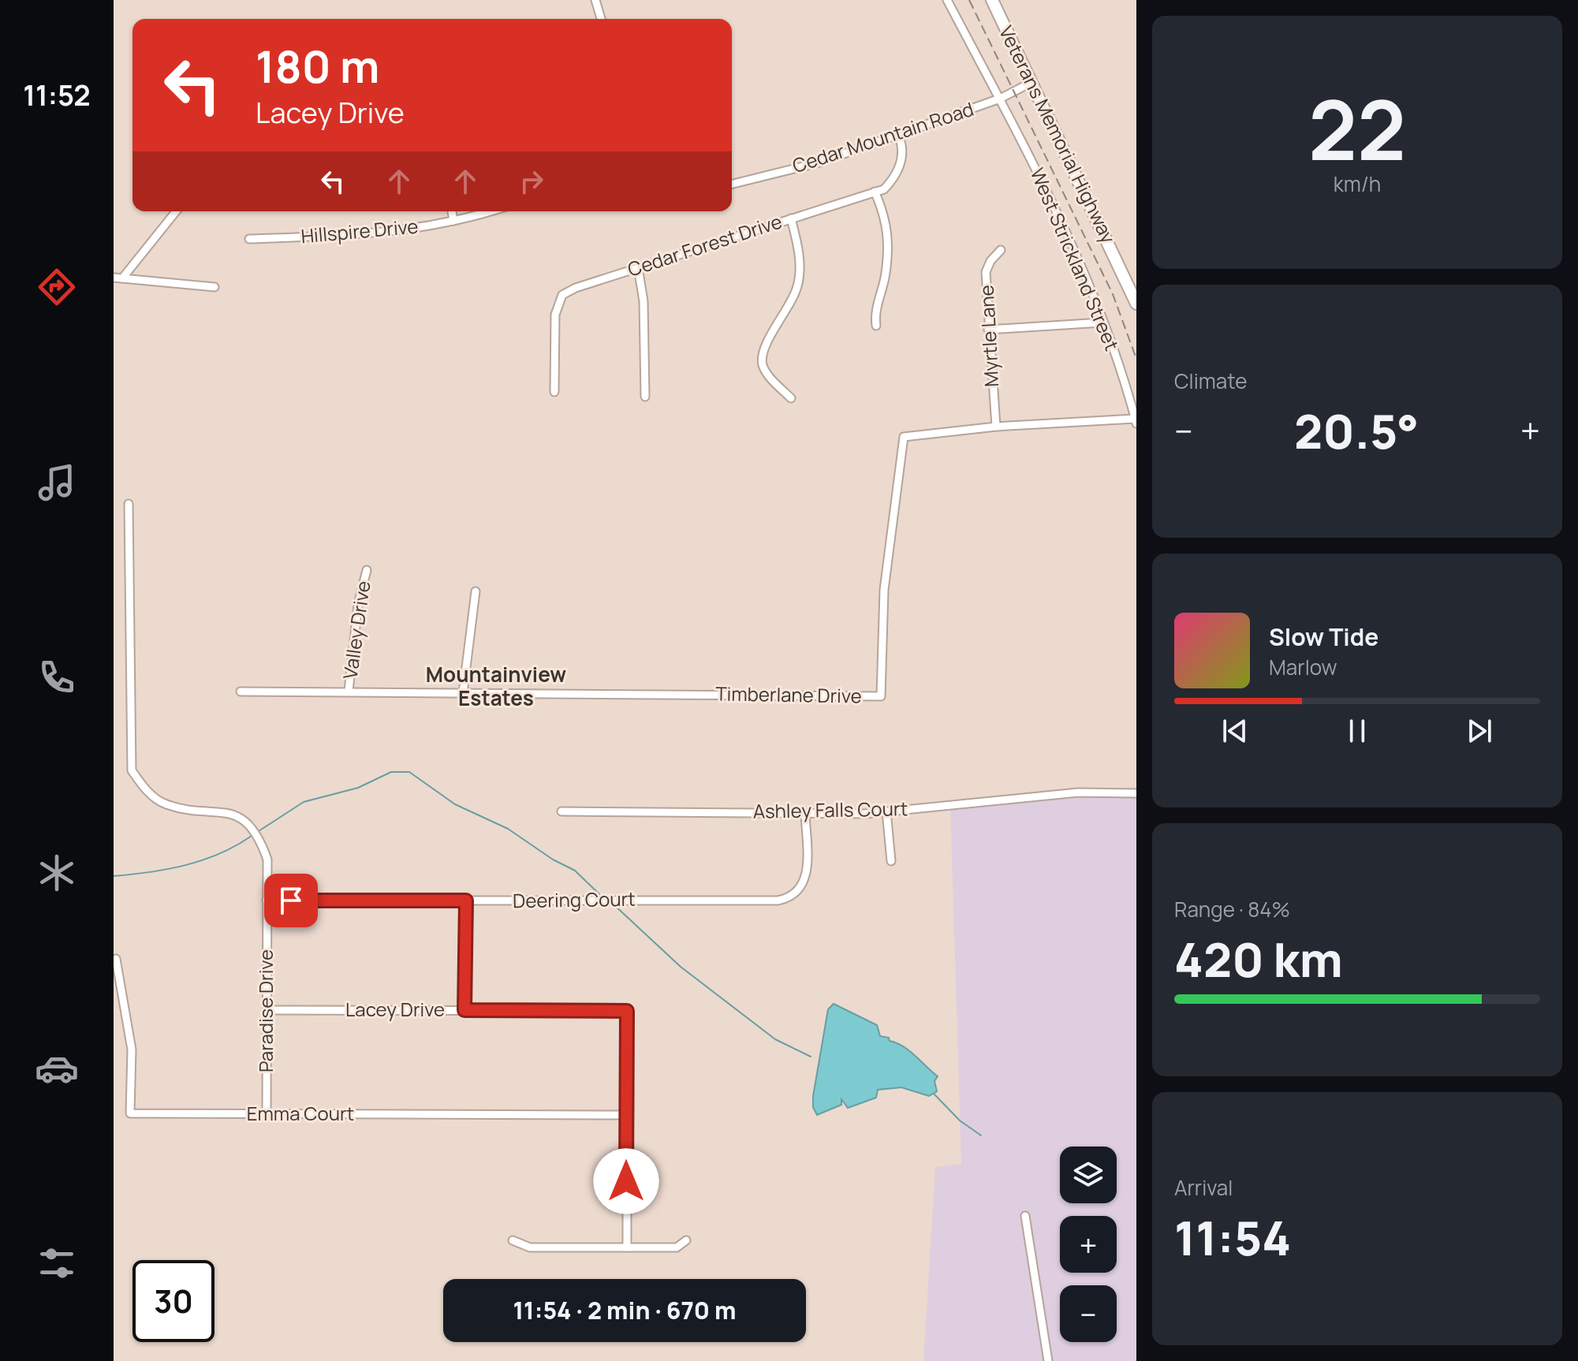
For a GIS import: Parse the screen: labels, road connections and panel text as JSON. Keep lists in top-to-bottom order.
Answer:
{
  "streets": {
    "main road": ["Veterans Memorial Highway"],
    "street": [
      "Cedar Mountain Road",
      "Hillspire Drive",
      "Cedar Forest Drive",
      "West Strickland Street",
      "Myrtle Lane",
      "Valley Drive",
      "Timberlane Drive",
      "Ashley Falls Court",
      "Deering Court",
      "Lacey Drive",
      "Paradise Drive",
      "Emma Court"
    ]
  },
  "crossings": [
    ["Veterans Memorial Highway", "Cedar Mountain Road"],
    ["Cedar Mountain Road", "Cedar Forest Drive"],
    ["Cedar Mountain Road", "West Strickland Street"],
    ["West Strickland Street", "Timberlane Drive"],
    ["Myrtle Lane", "Timberlane Drive"],
    ["Valley Drive", "Timberlane Drive"],
    ["Ashley Falls Court", "Deering Court"],
    ["Deering Court", "Paradise Drive"],
    ["Lacey Drive", "Paradise Drive"],
    ["Lacey Drive", "Emma Court"],
    ["Paradise Drive", "Emma Court"]
  ],
  "districts": ["Mountainview Estates"],
  "page": {
    "tabs": "11:52",
    "tile": [
      ["22", "km/h"],
      "Climate",
      ["Range · 84%", "420 km"],
      ["Arrival", "11:54"]
    ],
    "turn": ["180 m", "Lacey Drive"],
    "heat": ["−", "20.5°", "+"],
    "song": ["Slow Tide", "Marlow"],
    "map_buttons": ["+", "−"],
    "limit": "30",
    "trip": "11:54 · 2 min · 670 m"
  }
}
